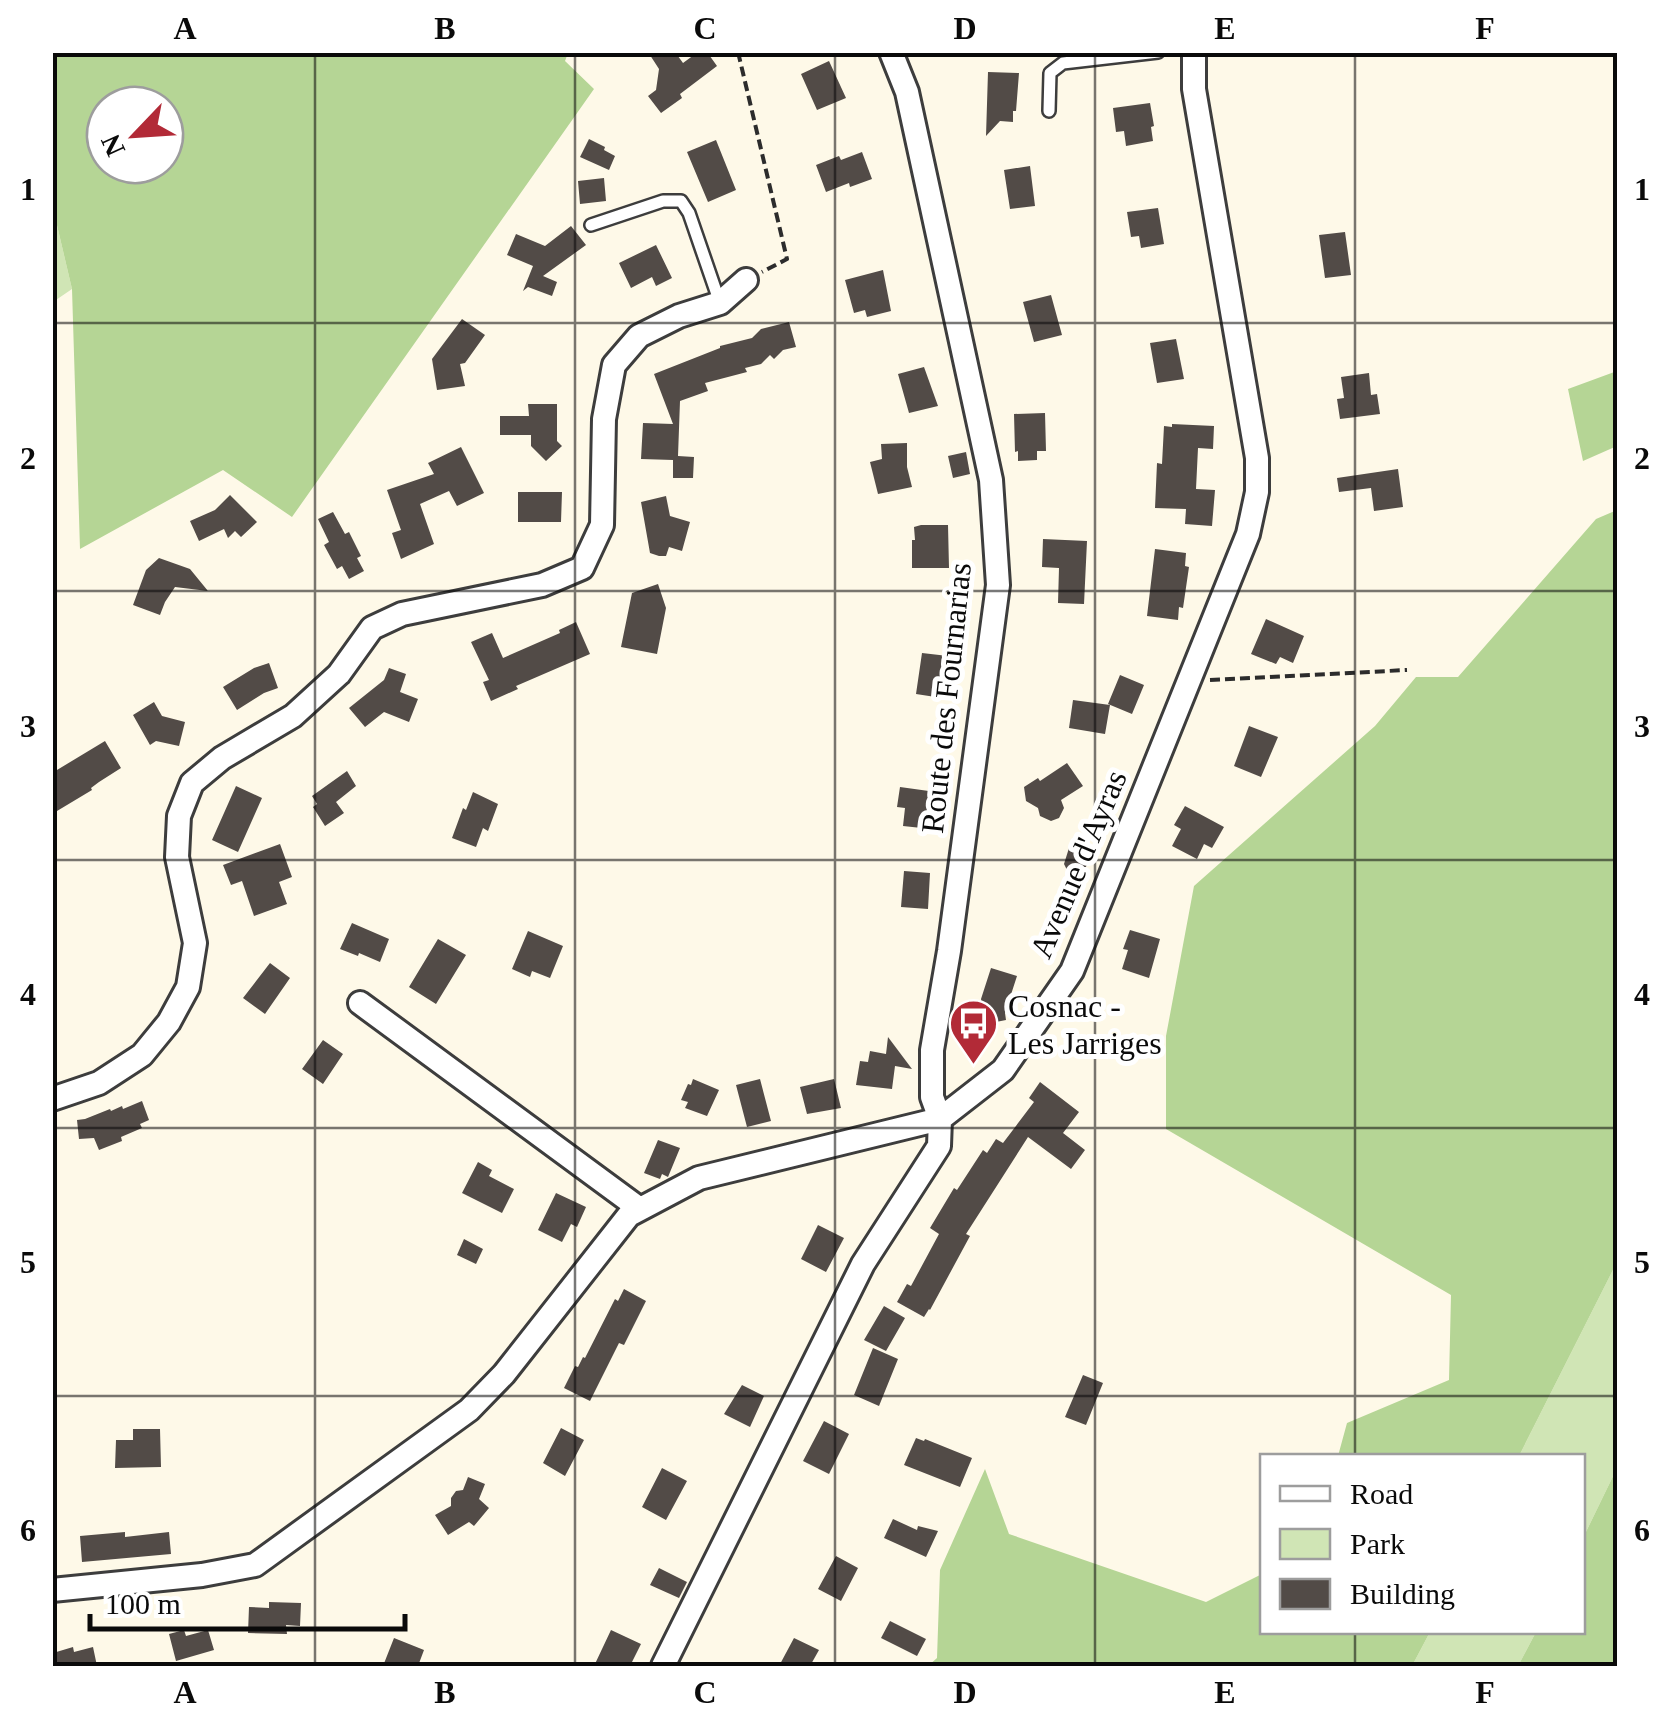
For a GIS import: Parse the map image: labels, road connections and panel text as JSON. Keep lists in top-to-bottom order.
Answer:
{
  "streets": {
    "street": ["Route des Fournarias", "Avenue d'Ayras"]
  },
  "crossings": [
    ["Route des Fournarias", "Avenue d'Ayras"]
  ],
  "places": {
    "bus stop": ["Cosnac - Les Jarriges"]
  },
  "legend": ["Road", "Park", "Building"],
  "scale_bar": "100 m",
  "north": "bottom left",
  "grid": {
    "columns": [
      "A",
      "B",
      "C",
      "D",
      "E",
      "F"
    ],
    "rows": [
      "1",
      "2",
      "3",
      "4",
      "5",
      "6"
    ]
  }
}
